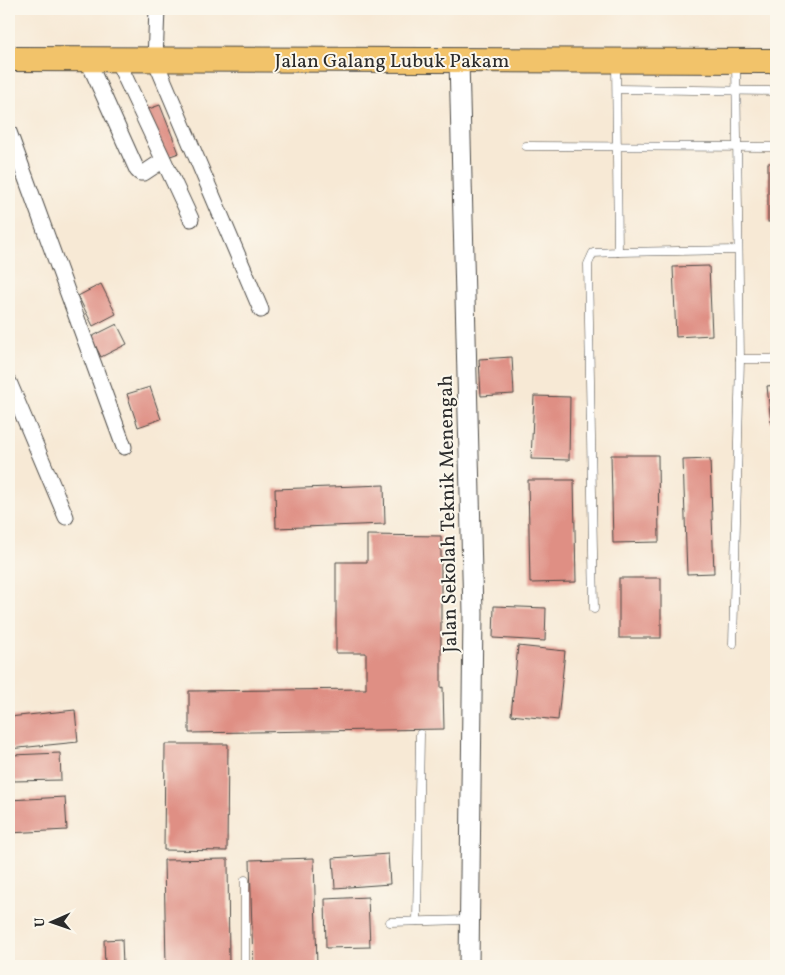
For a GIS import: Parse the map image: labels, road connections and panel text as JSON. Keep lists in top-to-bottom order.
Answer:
{
  "streets": {
    "main road": ["Jalan Galang Lubuk Pakam"],
    "street": ["Jalan Sekolah Teknik Menengah"]
  },
  "crossings": [
    ["Jalan Galang Lubuk Pakam", "Jalan Sekolah Teknik Menengah"]
  ],
  "north": "left"
}
